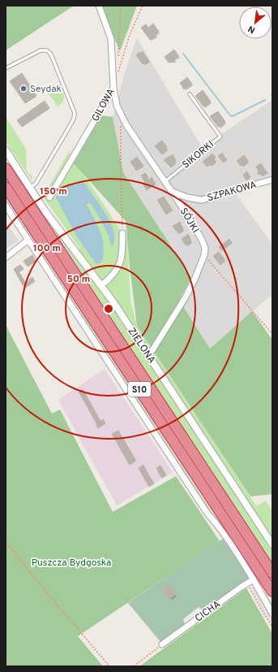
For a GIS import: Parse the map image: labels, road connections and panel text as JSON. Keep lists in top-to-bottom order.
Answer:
{
  "streets": {
    "highway": ["S10"],
    "street": [
      "GILOWA",
      "SZPAKOWA",
      "SÓJKI",
      "ZIELONA",
      "CICHA"
    ],
    "lane": ["SIKORKI"]
  },
  "crossings": [
    ["GILOWA", "SÓJKI"],
    ["SIKORKI", "SÓJKI"],
    ["SZPAKOWA", "SÓJKI"]
  ],
  "parks": ["Puszcza Bydgoska"],
  "places": ["Seydak"],
  "north": "bottom left",
  "rings": ["150 m", "100 m", "50 m"]
}
